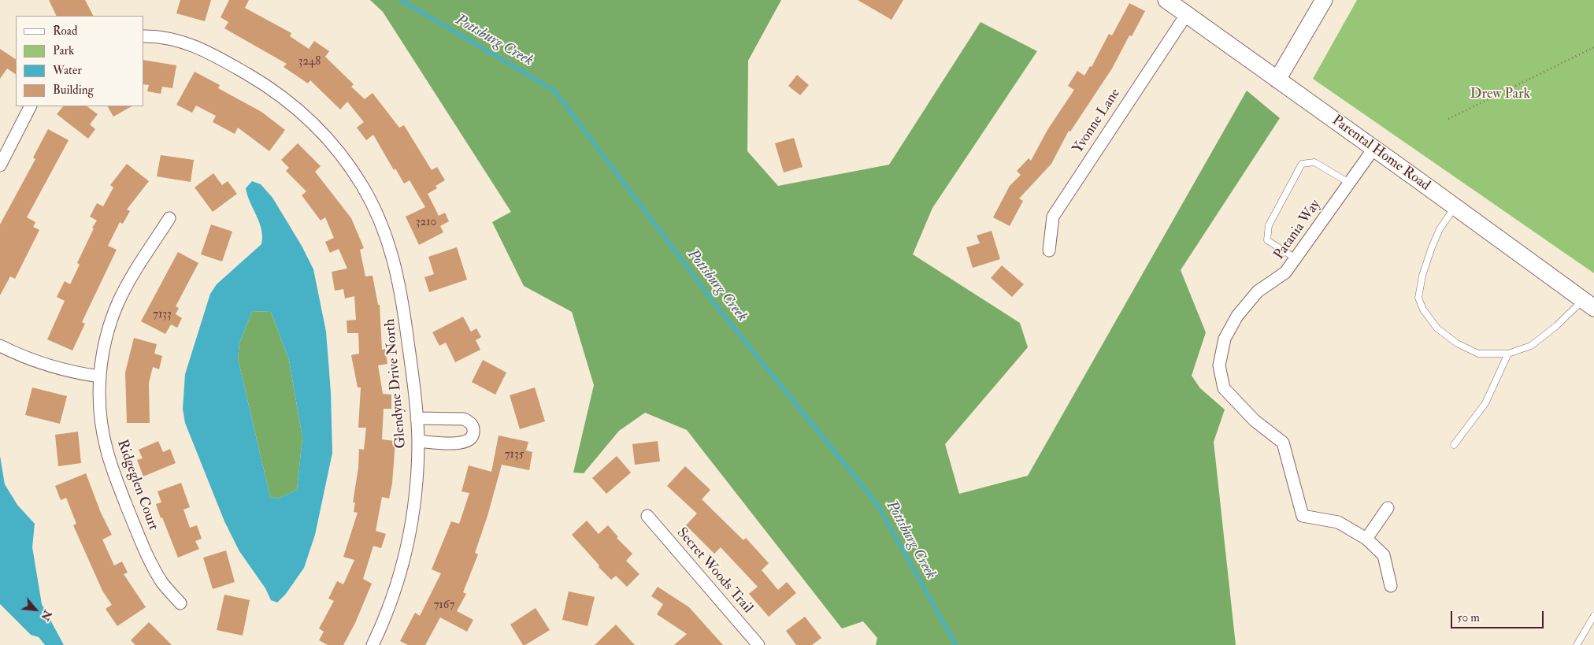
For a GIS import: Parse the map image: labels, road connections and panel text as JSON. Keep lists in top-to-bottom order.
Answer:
{
  "streets": {
    "main road": ["Parental Home Road"],
    "street": [
      "Yvonne Lane",
      "Patania Way",
      "Glendyne Drive North",
      "Ridgeglen Court",
      "Secret Woods Trail"
    ]
  },
  "crossings": [
    ["Yvonne Lane", "Parental Home Road"],
    ["Parental Home Road", "Patania Way"]
  ],
  "water": ["Pottsburg Creek"],
  "parks": ["Drew Park"],
  "house_numbers": [
    "3248",
    "3210",
    "7133",
    "7135",
    "7167"
  ],
  "legend": [
    "Road",
    "Park",
    "Water",
    "Building"
  ],
  "scale_bar": "50 m",
  "north": "bottom right"
}
